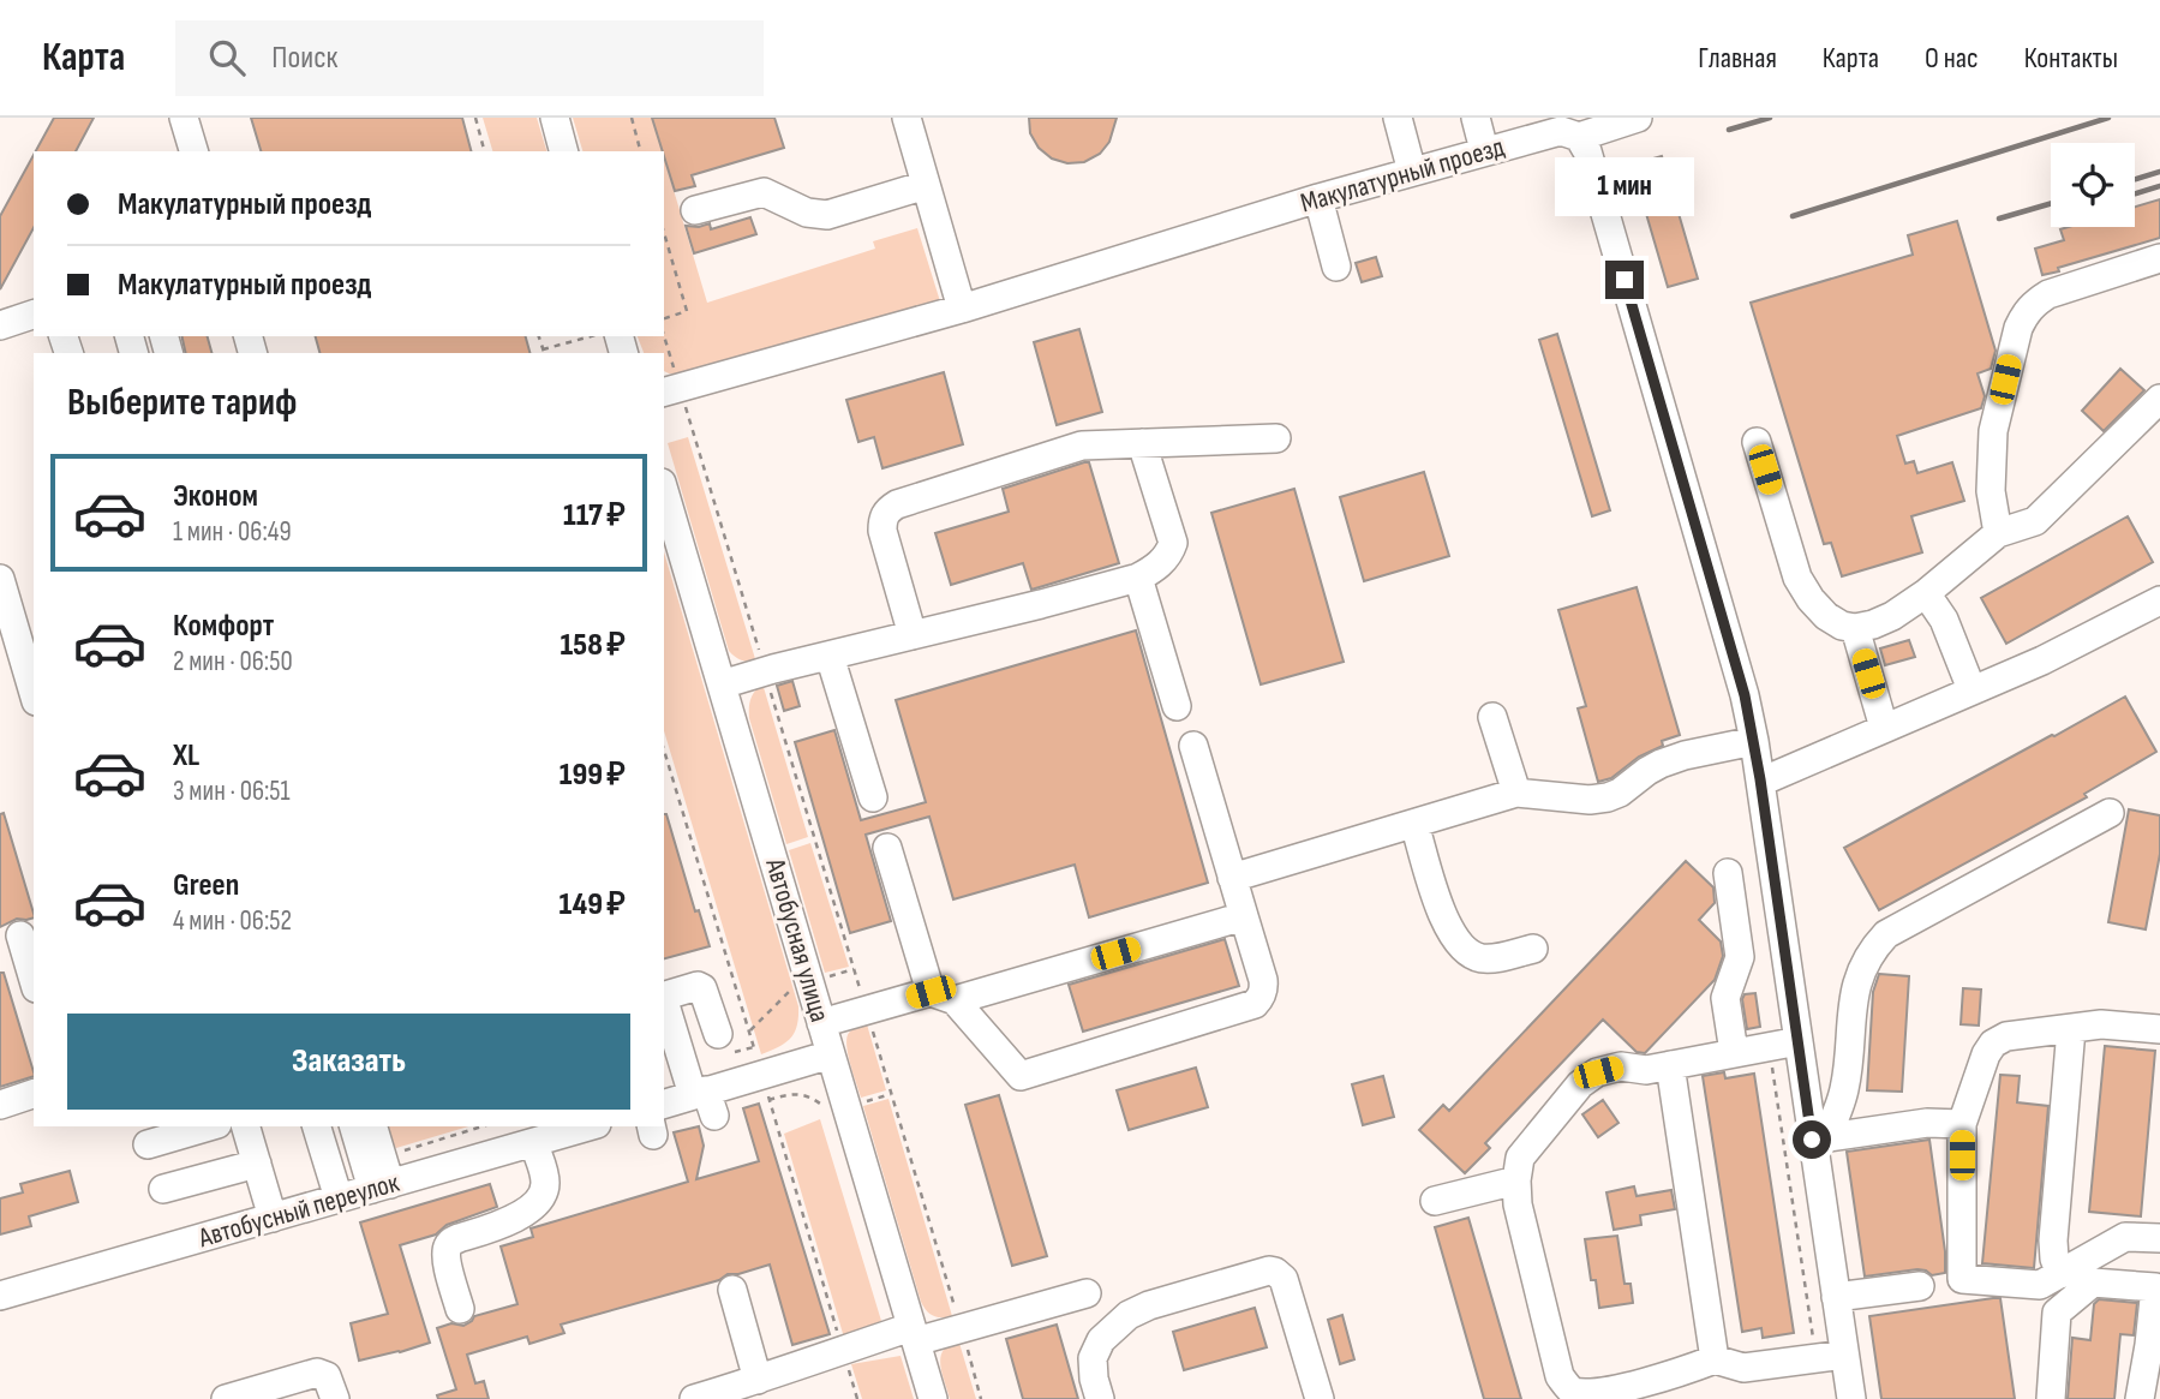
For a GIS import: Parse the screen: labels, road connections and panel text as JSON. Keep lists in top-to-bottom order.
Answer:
{
  "streets": {
    "street": ["Макулатурный проезд", "Автобусная улица", "Автобусный переулок"]
  },
  "page": {
    "header": "Карта",
    "search": "Поиск",
    "nav": [
      "Главная",
      "Карта",
      "О нас",
      "Контакты"
    ],
    "banner": ["Макулатурный проезд", "Макулатурный проезд"],
    "bubble": "1 мин",
    "heading": "Выберите тариф",
    "list": [
      {
        "name": "Эконом",
        "note": "1 мин · 06:49",
        "value": "117 ₽"
      },
      {
        "name": "Комфорт",
        "note": "2 мин · 06:50",
        "value": "158 ₽"
      },
      {
        "name": "XL",
        "note": "3 мин · 06:51",
        "value": "199 ₽"
      },
      {
        "name": "Green",
        "note": "4 мин · 06:52",
        "value": "149 ₽"
      }
    ],
    "buttons": "Заказать"
  }
}
